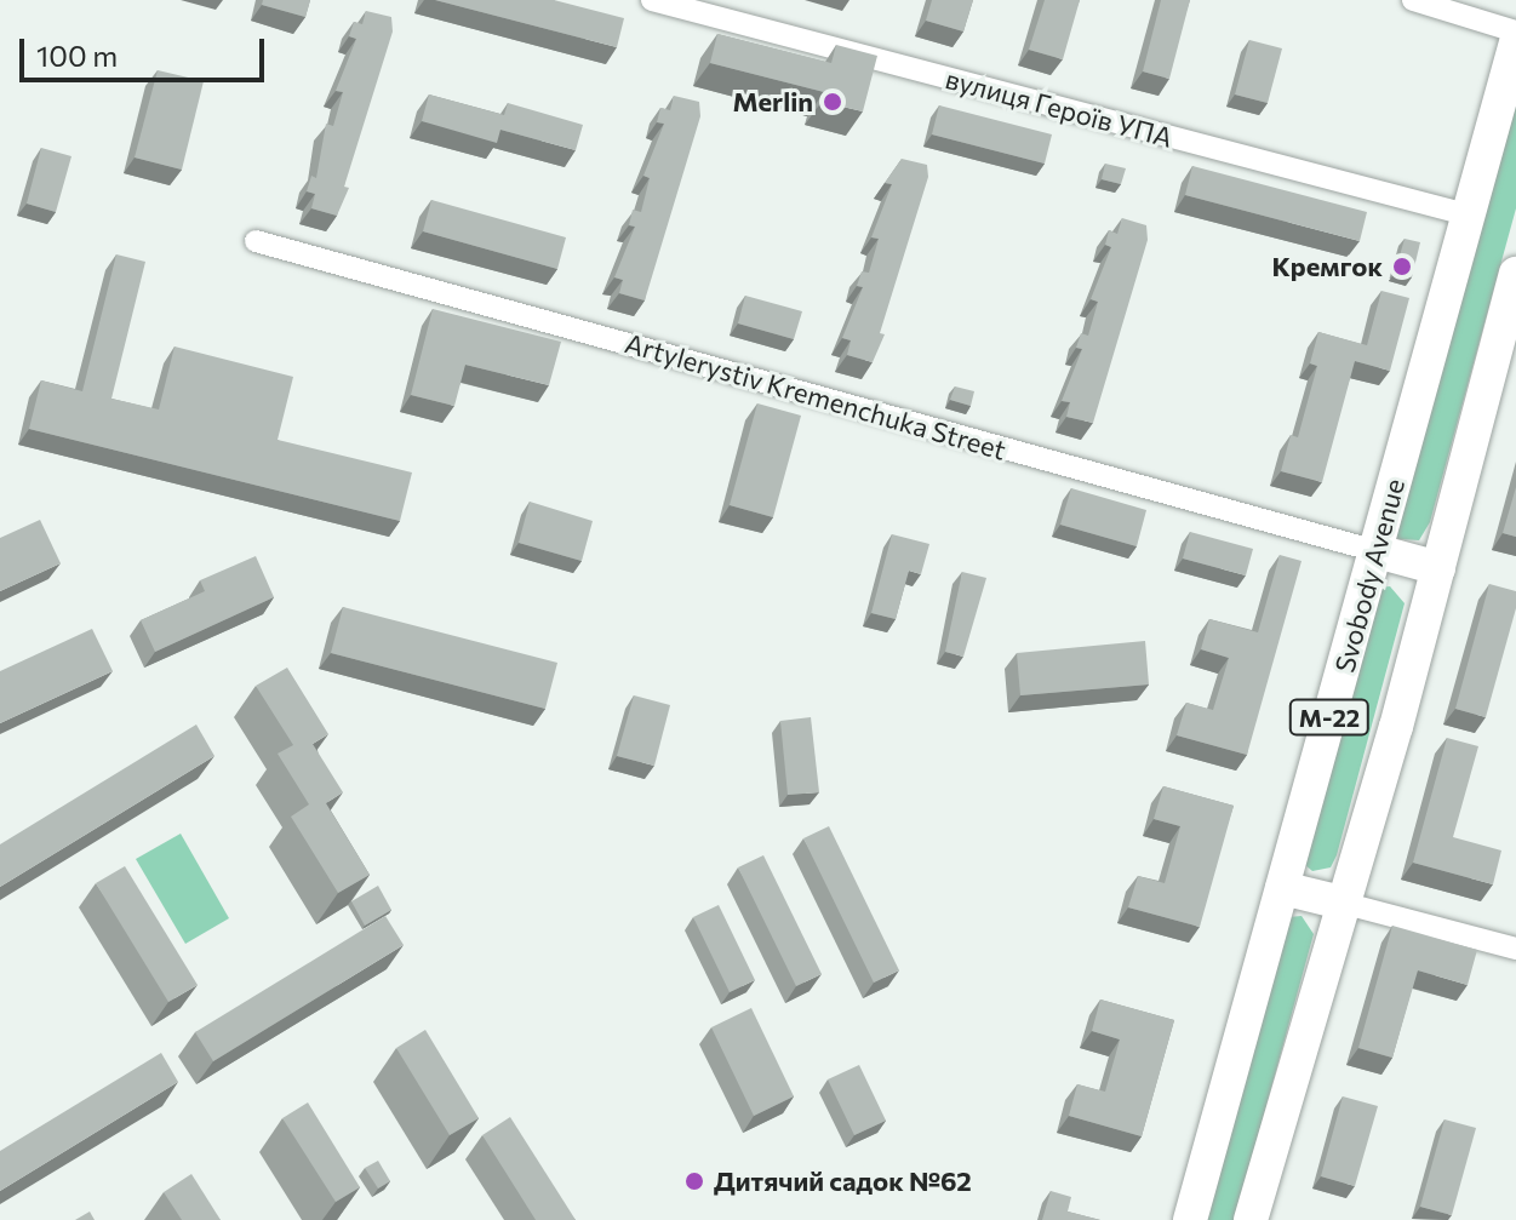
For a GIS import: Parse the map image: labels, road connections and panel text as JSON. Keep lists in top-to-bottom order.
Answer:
{
  "streets": {
    "highway": ["Svobody Avenue", "М-22"],
    "street": ["вулиця Героїв УПА", "Artylerystiv Kremenchuka Street"]
  },
  "crossings": [
    ["вулиця Героїв УПА", "Svobody Avenue"],
    ["Artylerystiv Kremenchuka Street", "Svobody Avenue"]
  ],
  "places": ["Merlin", "Кремгок", "Дитячий садок №62"],
  "scale_bar": "100 m"
}
